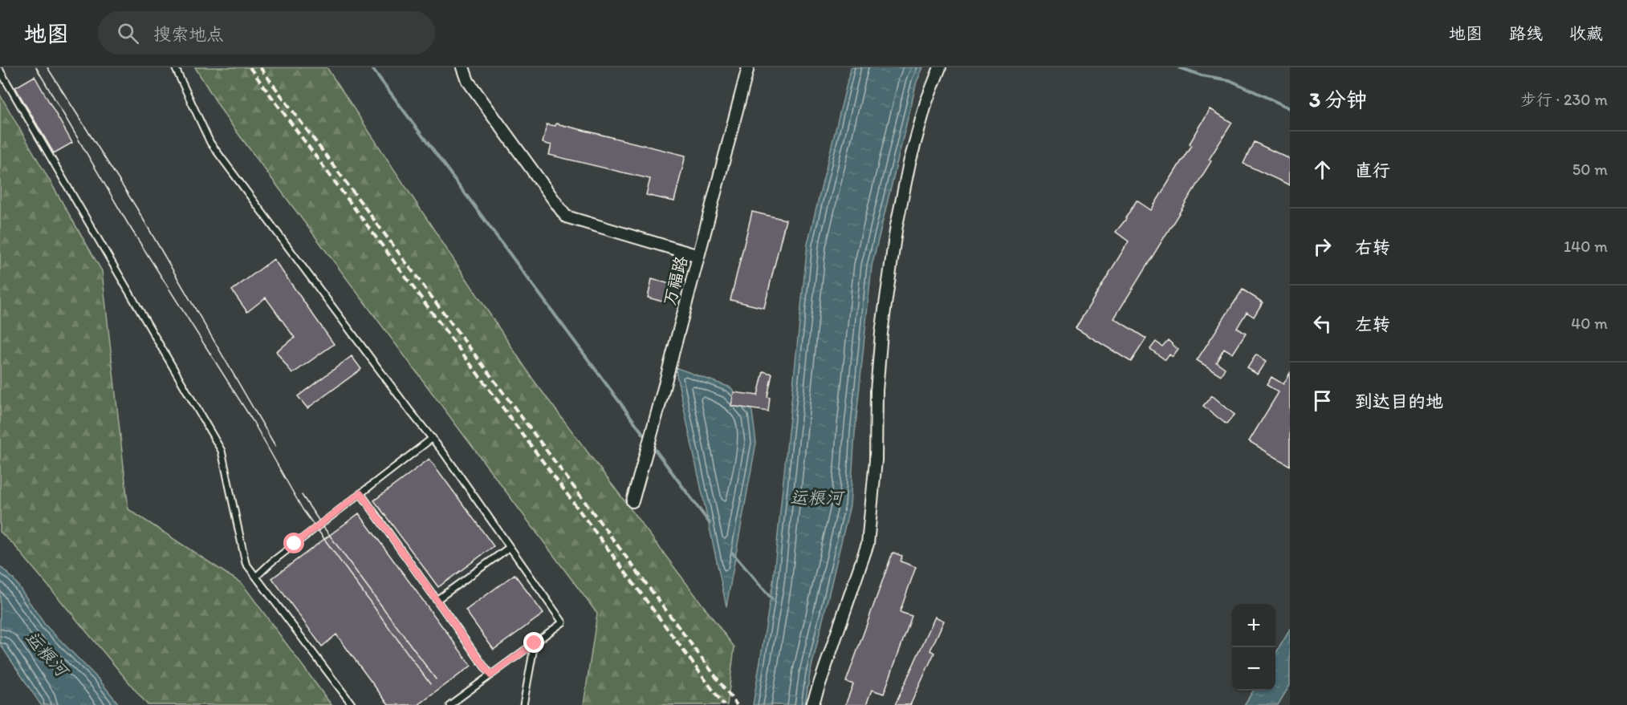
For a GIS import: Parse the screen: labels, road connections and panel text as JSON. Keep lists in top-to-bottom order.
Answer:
{
  "streets": {
    "street": ["万福路"]
  },
  "water": ["运粮河"],
  "page": {
    "header": "地图",
    "search": "搜索地点",
    "nav": ["地图", "路线", "收藏"],
    "heading": ["3 分钟", "步行 · 230 m"],
    "list": [
      ["直行", "50 m"],
      ["右转", "140 m"],
      ["左转", "40 m"],
      "到达目的地"
    ],
    "map_buttons": ["+", "−"]
  }
}
